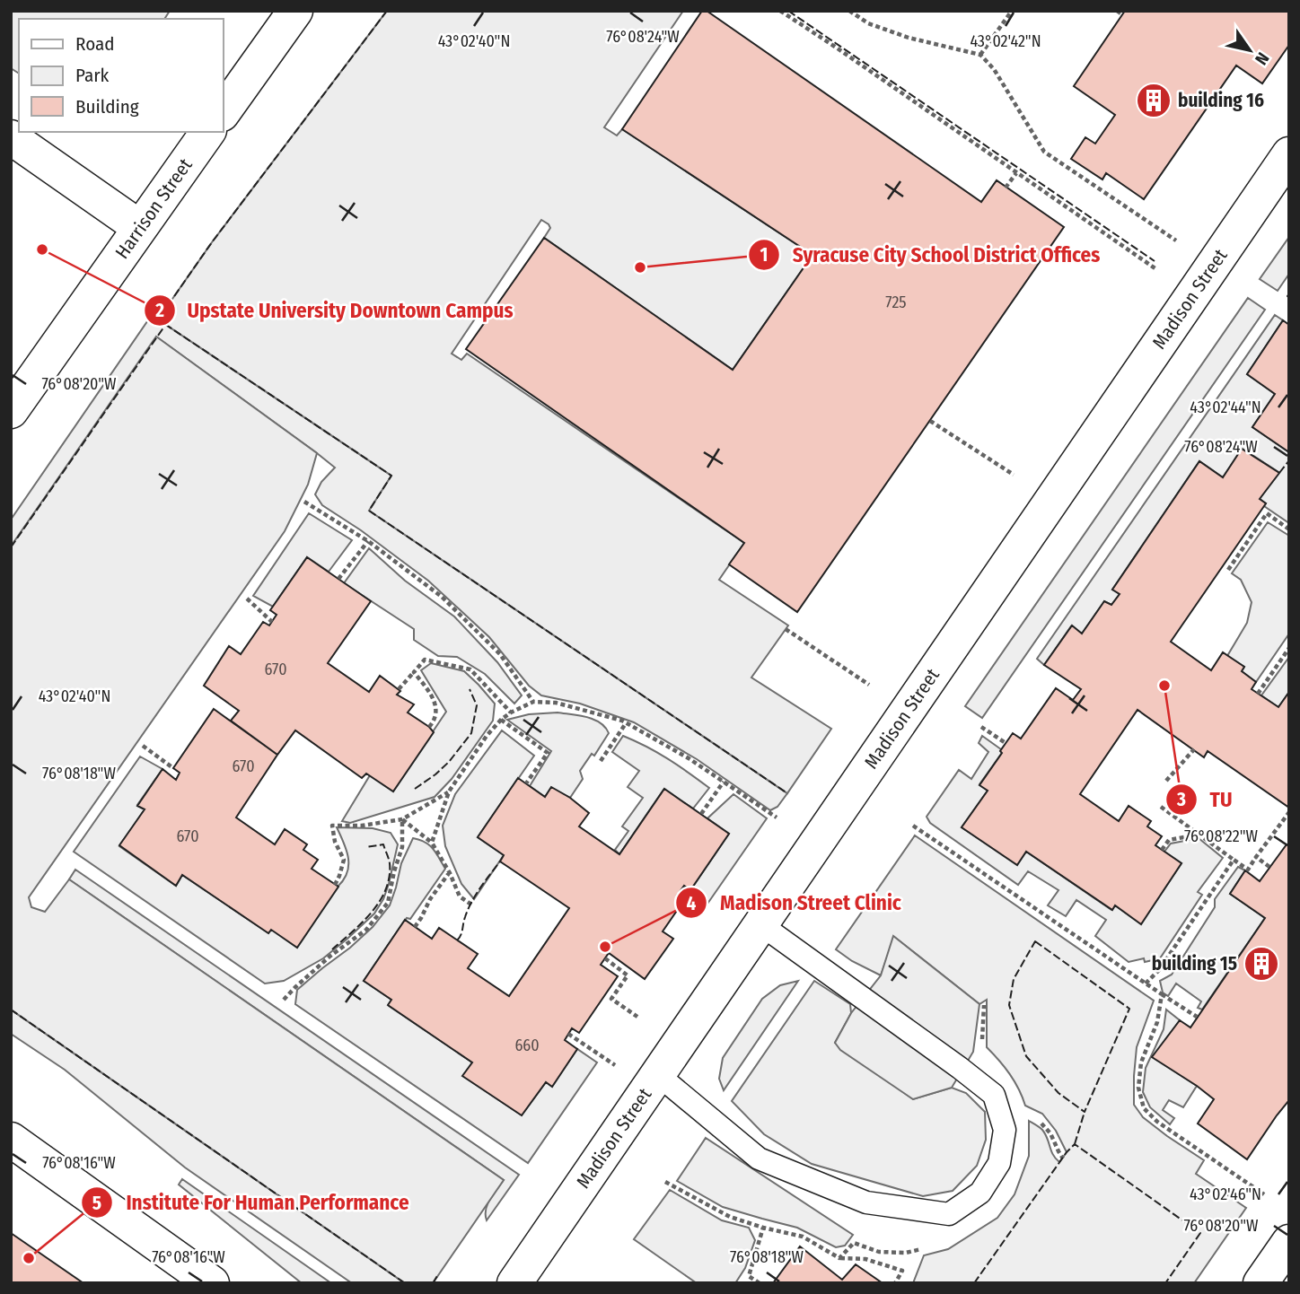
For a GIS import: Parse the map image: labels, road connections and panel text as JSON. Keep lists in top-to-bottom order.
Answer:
{
  "streets": {
    "street": ["Harrison Street", "Madison Street"]
  },
  "places": {
    "building": ["building 16", "building 15"],
    "other": [
      "Upstate University Downtown Campus",
      "Syracuse City School District Offices",
      "TU",
      "Madison Street Clinic",
      "Institute For Human Performance"
    ]
  },
  "house_numbers": [
    "725",
    "670",
    "670",
    "670",
    "660"
  ],
  "legend": ["Road", "Park", "Building"],
  "north": "bottom right",
  "coordinates": [
    "76°08'24\"W",
    "43°02'40\"N",
    "43°02'42\"N",
    "76°08'20\"W",
    "43°02'44\"N",
    "76°08'18\"W",
    "76°08'22\"W",
    "76°08'16\"W",
    "43°02'46\"N"
  ]
}
